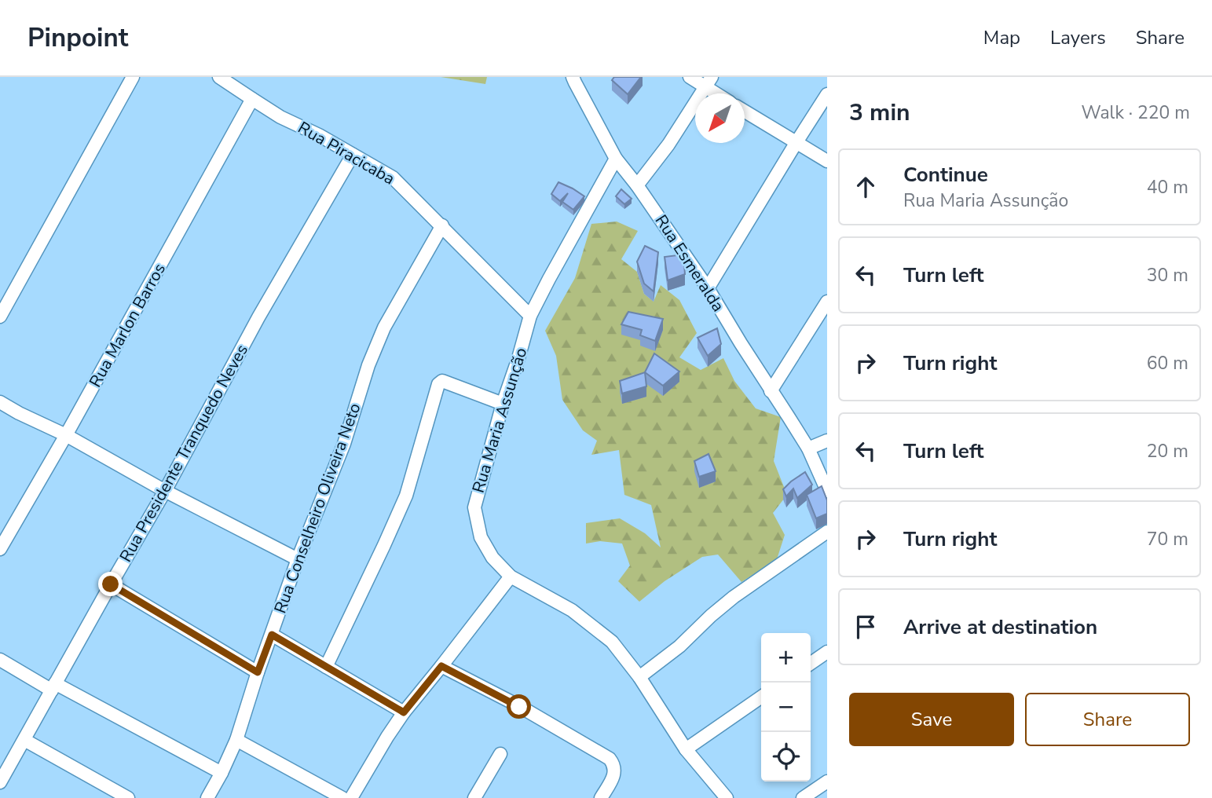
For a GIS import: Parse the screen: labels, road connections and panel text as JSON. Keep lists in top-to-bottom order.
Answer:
{
  "streets": {
    "street": [
      "Rua Piracicaba",
      "Rua Esmeralda",
      "Rua Marlon Barros",
      "Rua Maria Assunção",
      "Rua Presidente Tranquedo Neves",
      "Rua Conselheiro Oliveira Neto"
    ]
  },
  "crossings": [
    ["Rua Piracicaba", "Rua Marlon Barros"],
    ["Rua Piracicaba", "Rua Maria Assunção"],
    ["Rua Piracicaba", "Rua Presidente Tranquedo Neves"],
    ["Rua Piracicaba", "Rua Conselheiro Oliveira Neto"],
    ["Rua Esmeralda", "Rua Maria Assunção"]
  ],
  "north": "bottom left",
  "page": {
    "header": "Pinpoint",
    "nav": ["Map", "Layers", "Share"],
    "heading": ["3 min", "Walk · 220 m"],
    "list": [
      ["Continue", "Rua Maria Assunção", "40 m"],
      ["Turn left", "30 m"],
      ["Turn right", "60 m"],
      ["Turn left", "20 m"],
      ["Turn right", "70 m"],
      "Arrive at destination"
    ],
    "map_buttons": ["+", "−"],
    "buttons": ["Save", "Share"]
  }
}
